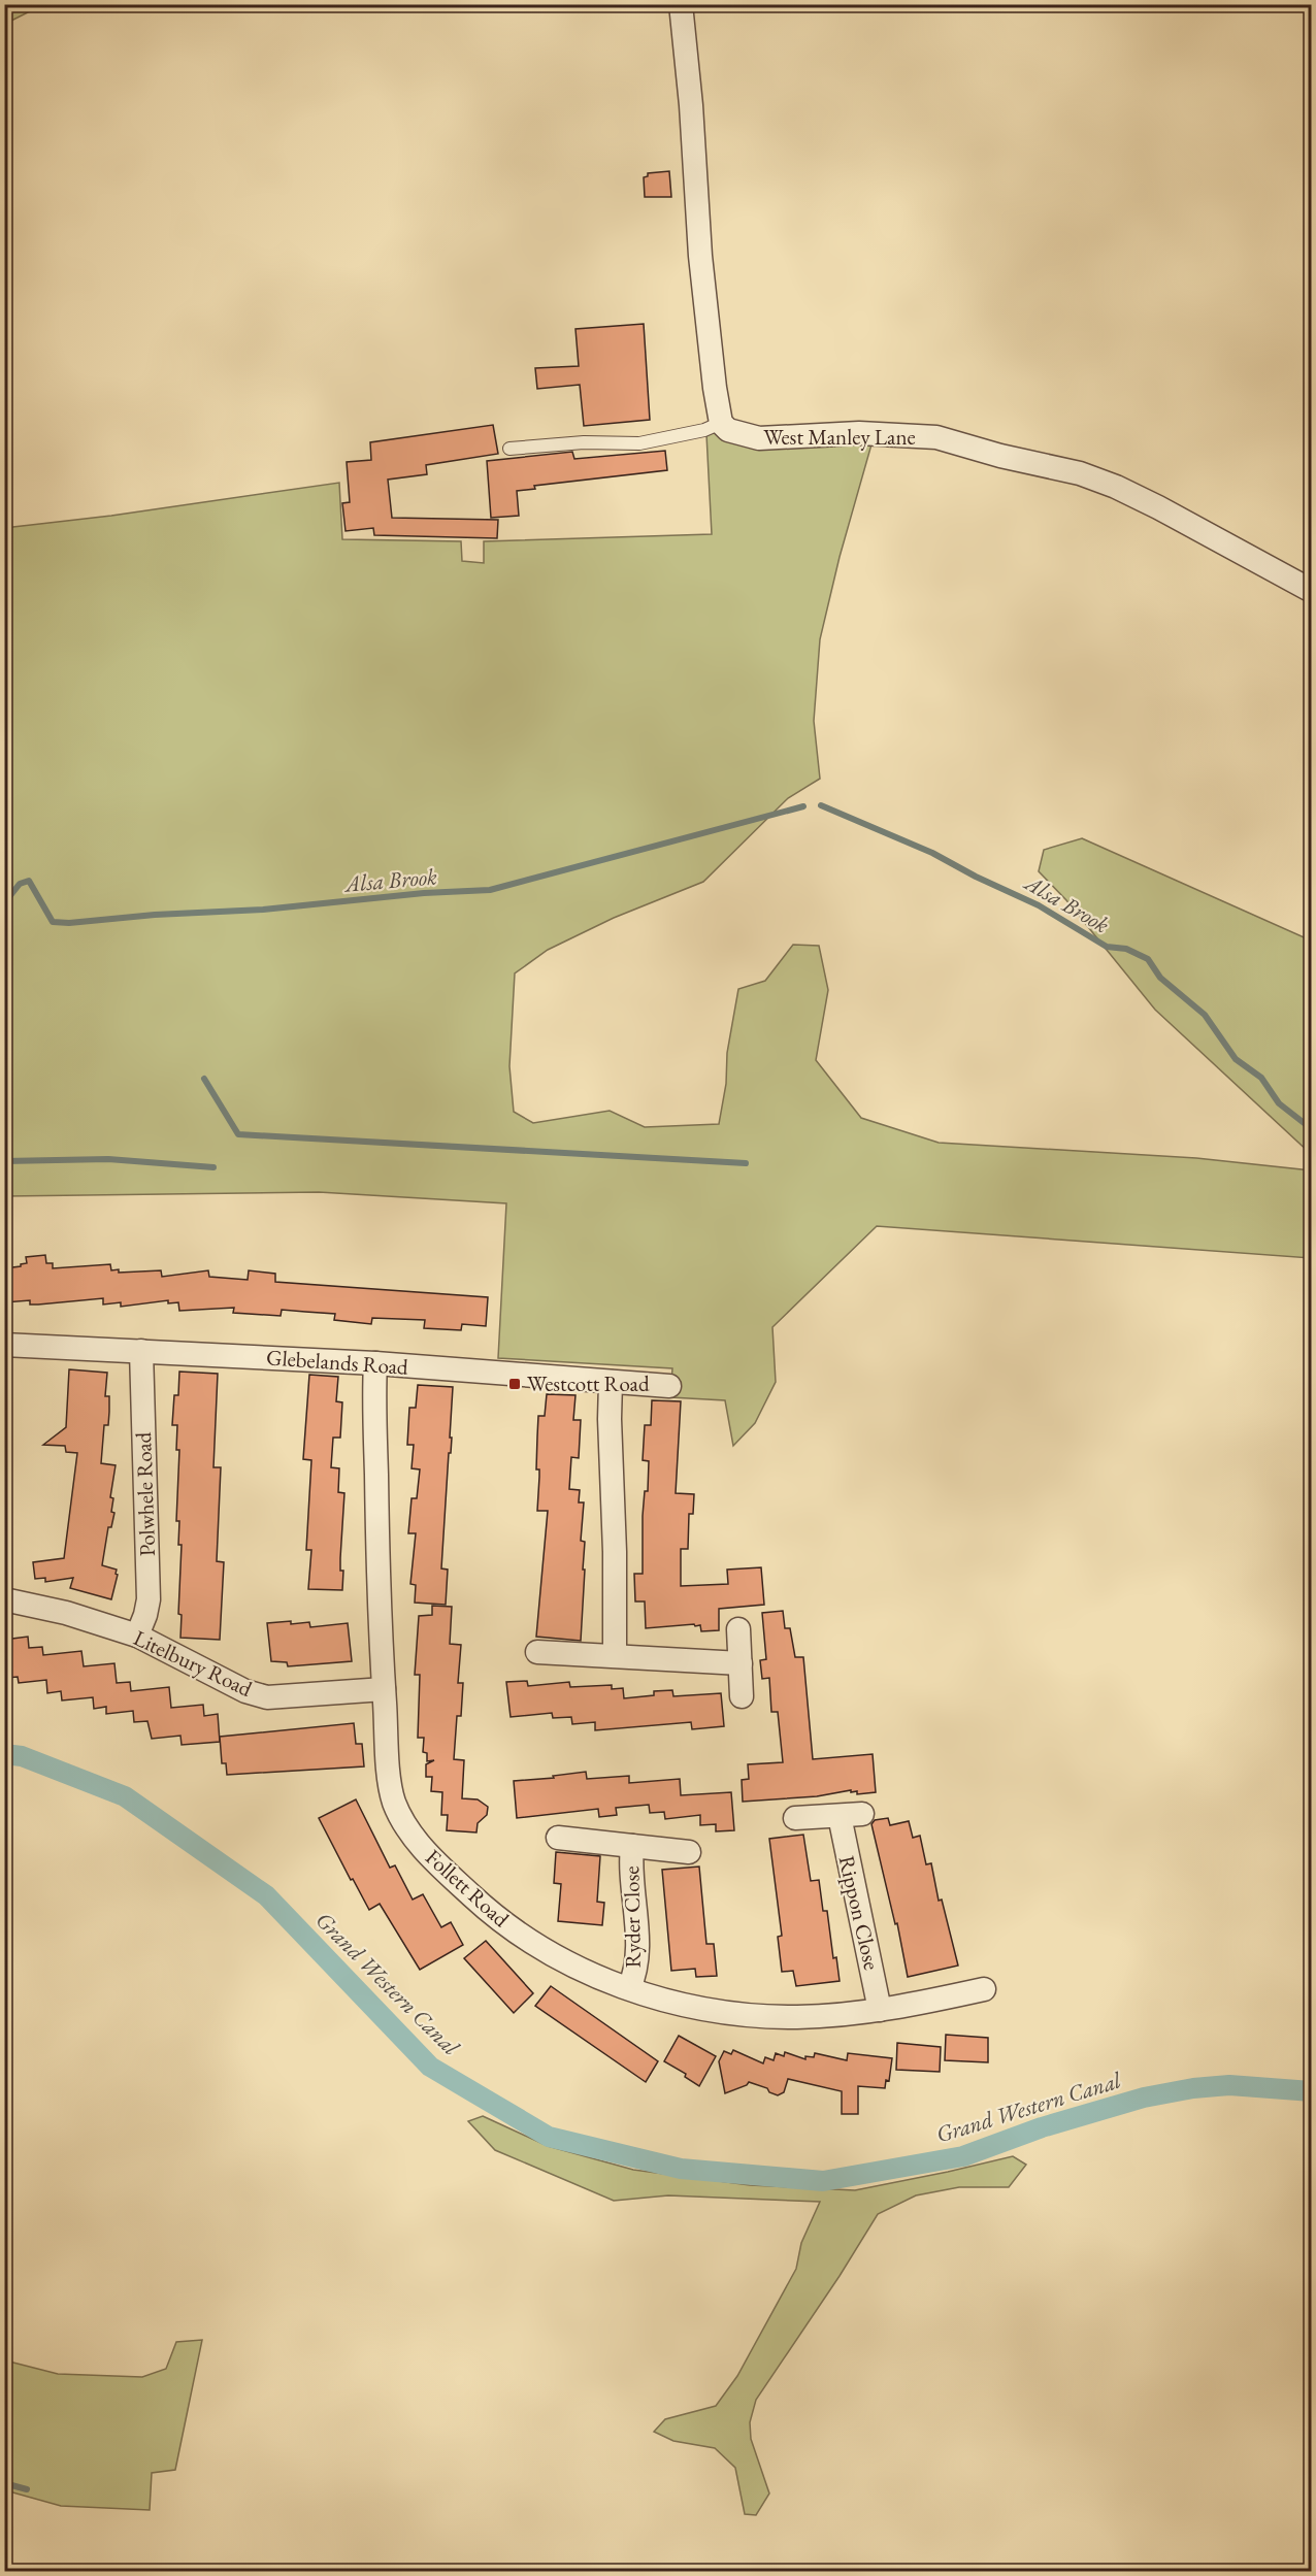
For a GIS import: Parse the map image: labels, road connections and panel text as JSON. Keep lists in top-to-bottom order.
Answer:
{
  "streets": {
    "street": [
      "West Manley Lane",
      "Glebelands Road",
      "Polwhele Road",
      "Litelbury Road",
      "Follett Road",
      "Rippon Close",
      "Ryder Close"
    ]
  },
  "crossings": [
    ["Glebelands Road", "Polwhele Road"],
    ["Glebelands Road", "Follett Road"],
    ["Polwhele Road", "Litelbury Road"],
    ["Litelbury Road", "Follett Road"],
    ["Follett Road", "Rippon Close"],
    ["Follett Road", "Ryder Close"]
  ],
  "water": ["Alsa Brook", "Grand Western Canal"],
  "places": {
    "transit": ["Westcott Road"]
  }
}
